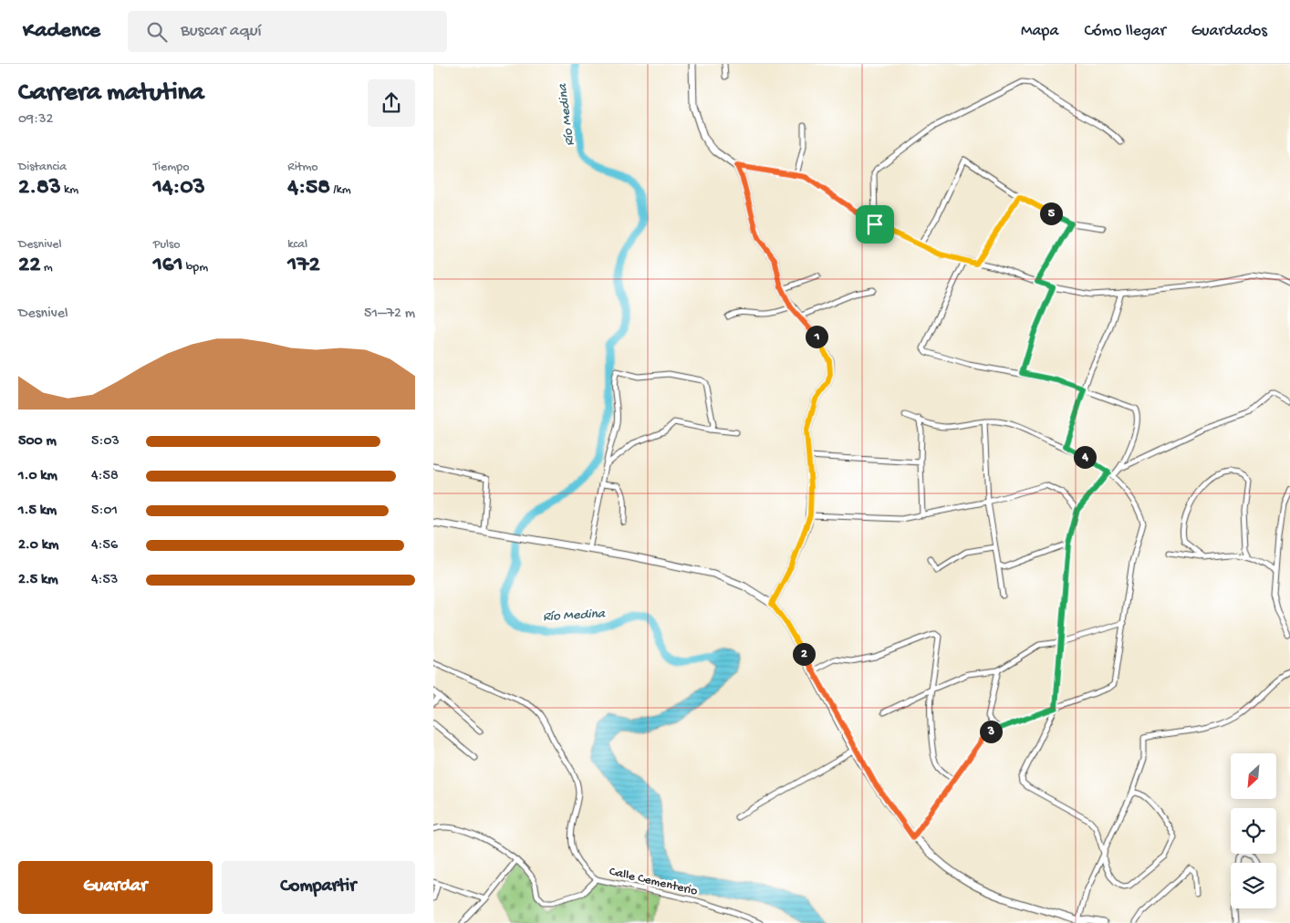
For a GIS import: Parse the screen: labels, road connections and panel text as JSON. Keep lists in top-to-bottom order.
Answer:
{
  "streets": {
    "street": ["Calle Cementerio"]
  },
  "water": ["Río Medina"],
  "north": "bottom left",
  "page": {
    "header": "Kadence",
    "search": "Buscar aquí",
    "nav": ["Mapa", "Cómo llegar", "Guardados"],
    "heading": ["Carrera matutina", "09:32"],
    "stats": [
      ["Distancia", "2.83 km"],
      ["Tiempo", "14:03"],
      ["Ritmo", "4:58 /km"],
      ["Desnivel", "22 m"],
      ["Pulso", "161 bpm"],
      ["kcal", "172"]
    ],
    "pins": [
      "5",
      "1",
      "4",
      "2",
      "3"
    ],
    "chart": ["Desnivel", "51–72 m"],
    "list": [
      {
        "name": "500 m",
        "note": "5:03"
      },
      {
        "name": "1.0 km",
        "note": "4:58"
      },
      {
        "name": "1.5 km",
        "note": "5:01"
      },
      {
        "name": "2.0 km",
        "note": "4:56"
      },
      {
        "name": "2.5 km",
        "note": "4:53"
      }
    ],
    "buttons": ["Guardar", "Compartir"]
  }
}
